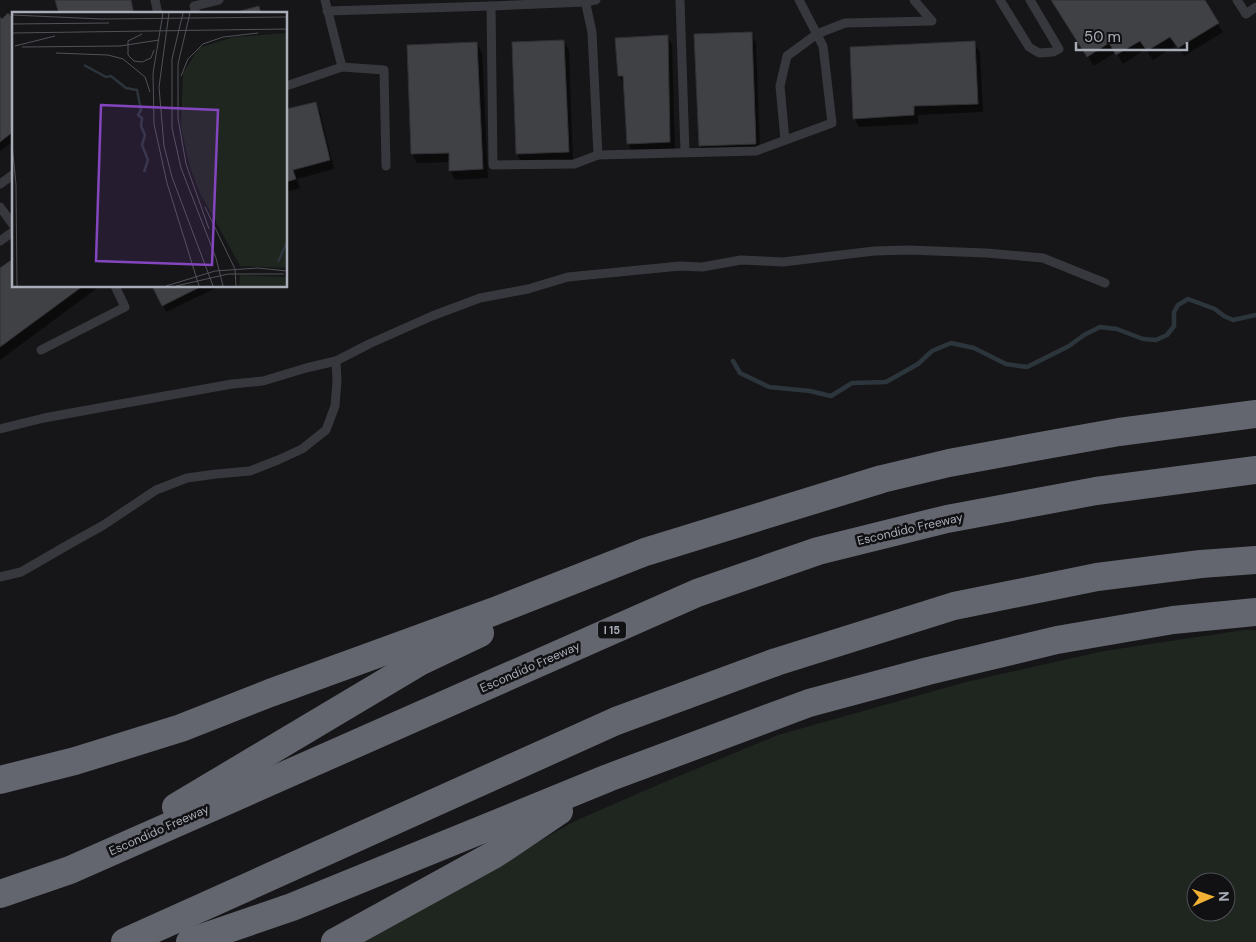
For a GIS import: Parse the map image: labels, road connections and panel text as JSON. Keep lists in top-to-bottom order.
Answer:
{
  "streets": {
    "highway": ["Escondido Freeway", "I 15"]
  },
  "scale_bar": "50 m",
  "north": "right"
}
